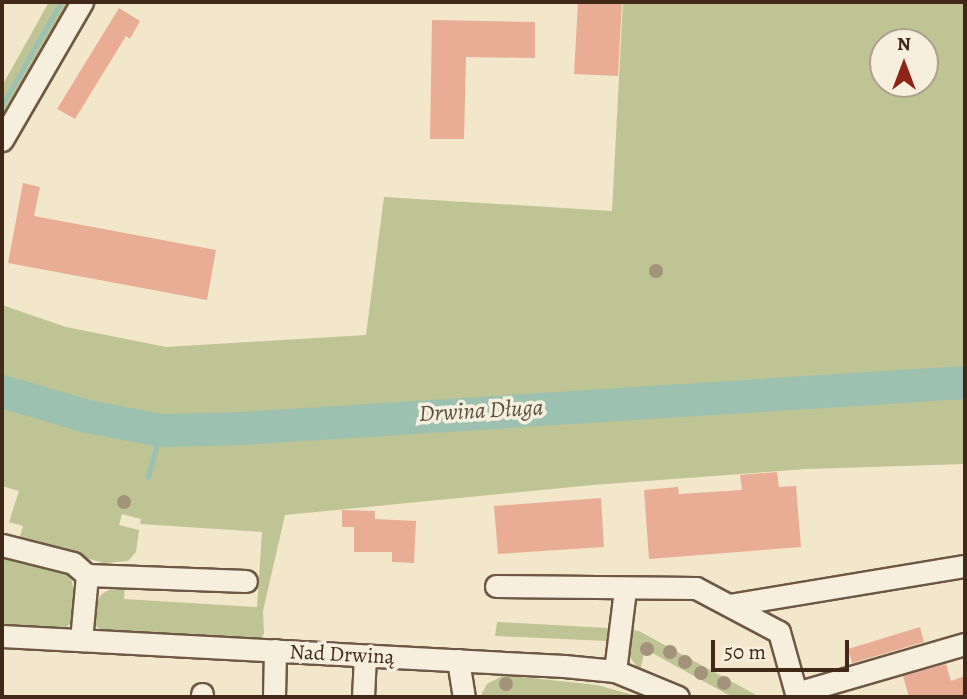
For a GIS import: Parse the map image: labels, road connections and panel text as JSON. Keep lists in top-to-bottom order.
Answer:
{
  "streets": {
    "street": ["Nad Drwiną"]
  },
  "water": ["Drwina Długa"],
  "scale_bar": "50 m",
  "north": "top"
}
